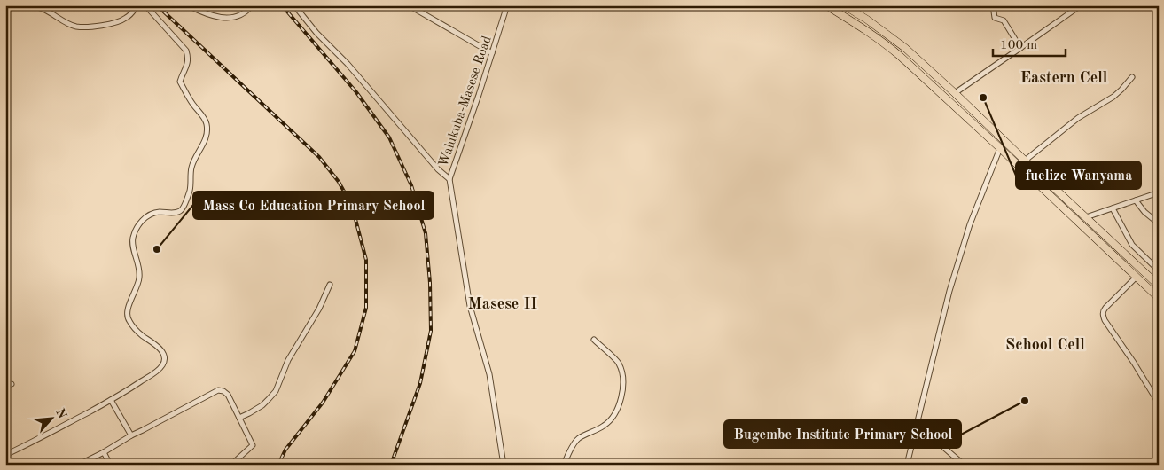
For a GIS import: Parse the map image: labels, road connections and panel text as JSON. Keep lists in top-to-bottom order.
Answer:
{
  "streets": {
    "street": ["Walukuba-Masese Road"]
  },
  "districts": ["Eastern Cell", "Masese II", "School Cell"],
  "places": ["fuelize Wanyama", "Mass Co Education Primary School", "Bugembe Institute Primary School"],
  "scale_bar": "100 m",
  "north": "top right"
}
